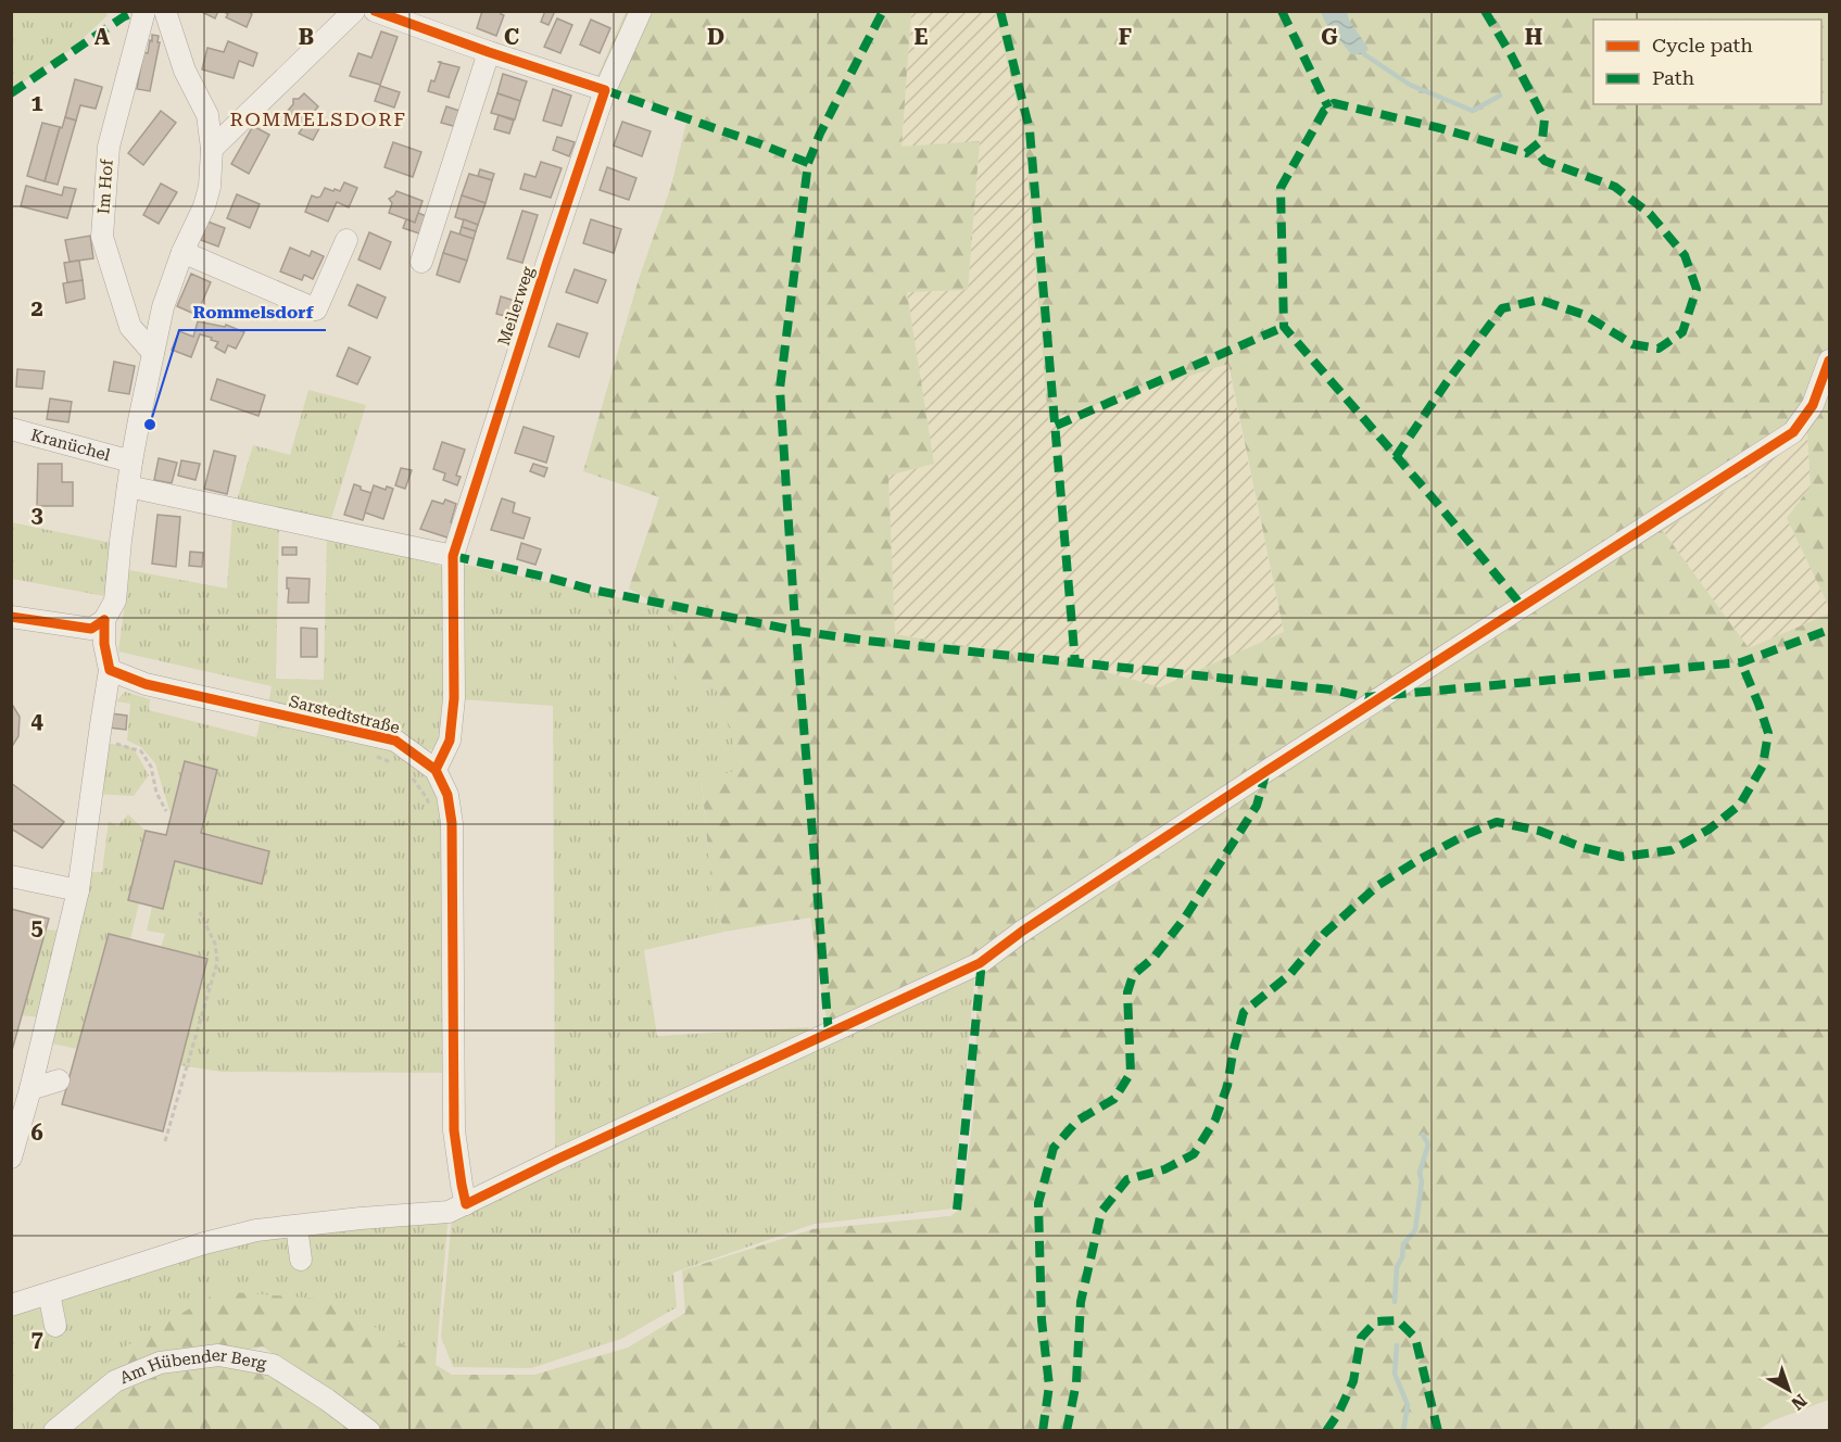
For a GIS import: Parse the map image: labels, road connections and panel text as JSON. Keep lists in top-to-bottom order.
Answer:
{
  "streets": {
    "street": [
      "Im Hof",
      "Meilerweg",
      "Kranüchel",
      "Sarstedtstraße",
      "Am Hübender Berg"
    ]
  },
  "crossings": [
    ["Meilerweg", "Sarstedtstraße"]
  ],
  "districts": ["ROMMELSDORF"],
  "places": ["Rommelsdorf"],
  "legend": ["Cycle path", "Path"],
  "north": "bottom right",
  "grid": {
    "columns": [
      "A",
      "B",
      "C",
      "D",
      "E",
      "F",
      "G",
      "H"
    ],
    "rows": [
      "1",
      "2",
      "3",
      "4",
      "5",
      "6",
      "7"
    ]
  }
}
